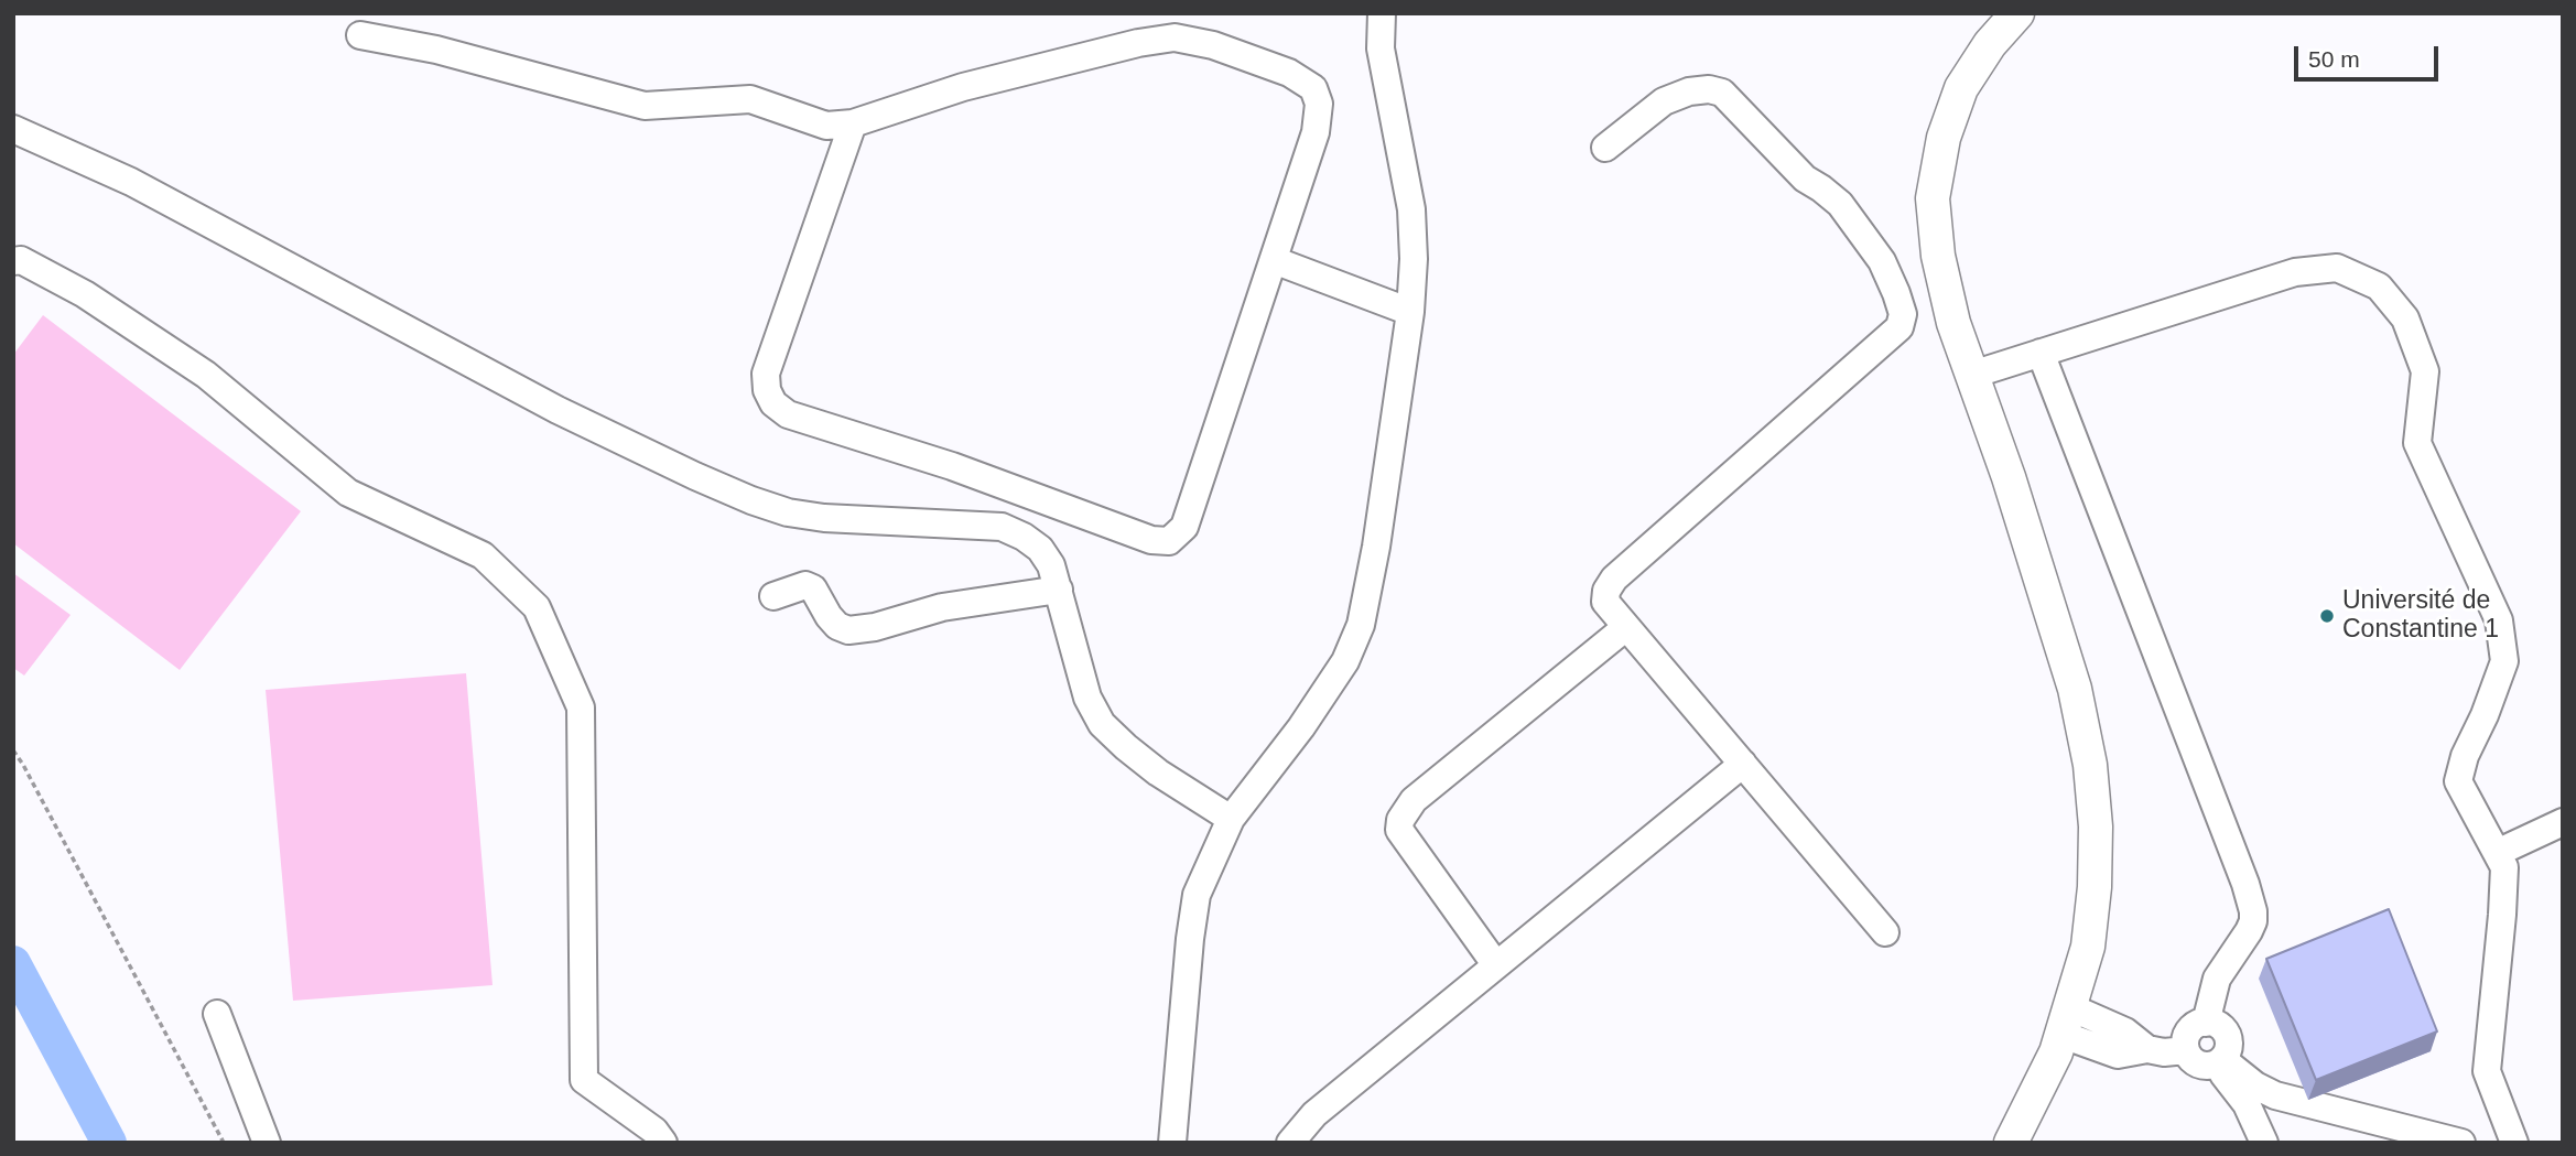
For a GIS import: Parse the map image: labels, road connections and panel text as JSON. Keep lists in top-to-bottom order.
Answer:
{
  "places": ["Université de Constantine 1"],
  "scale_bar": "50 m"
}
